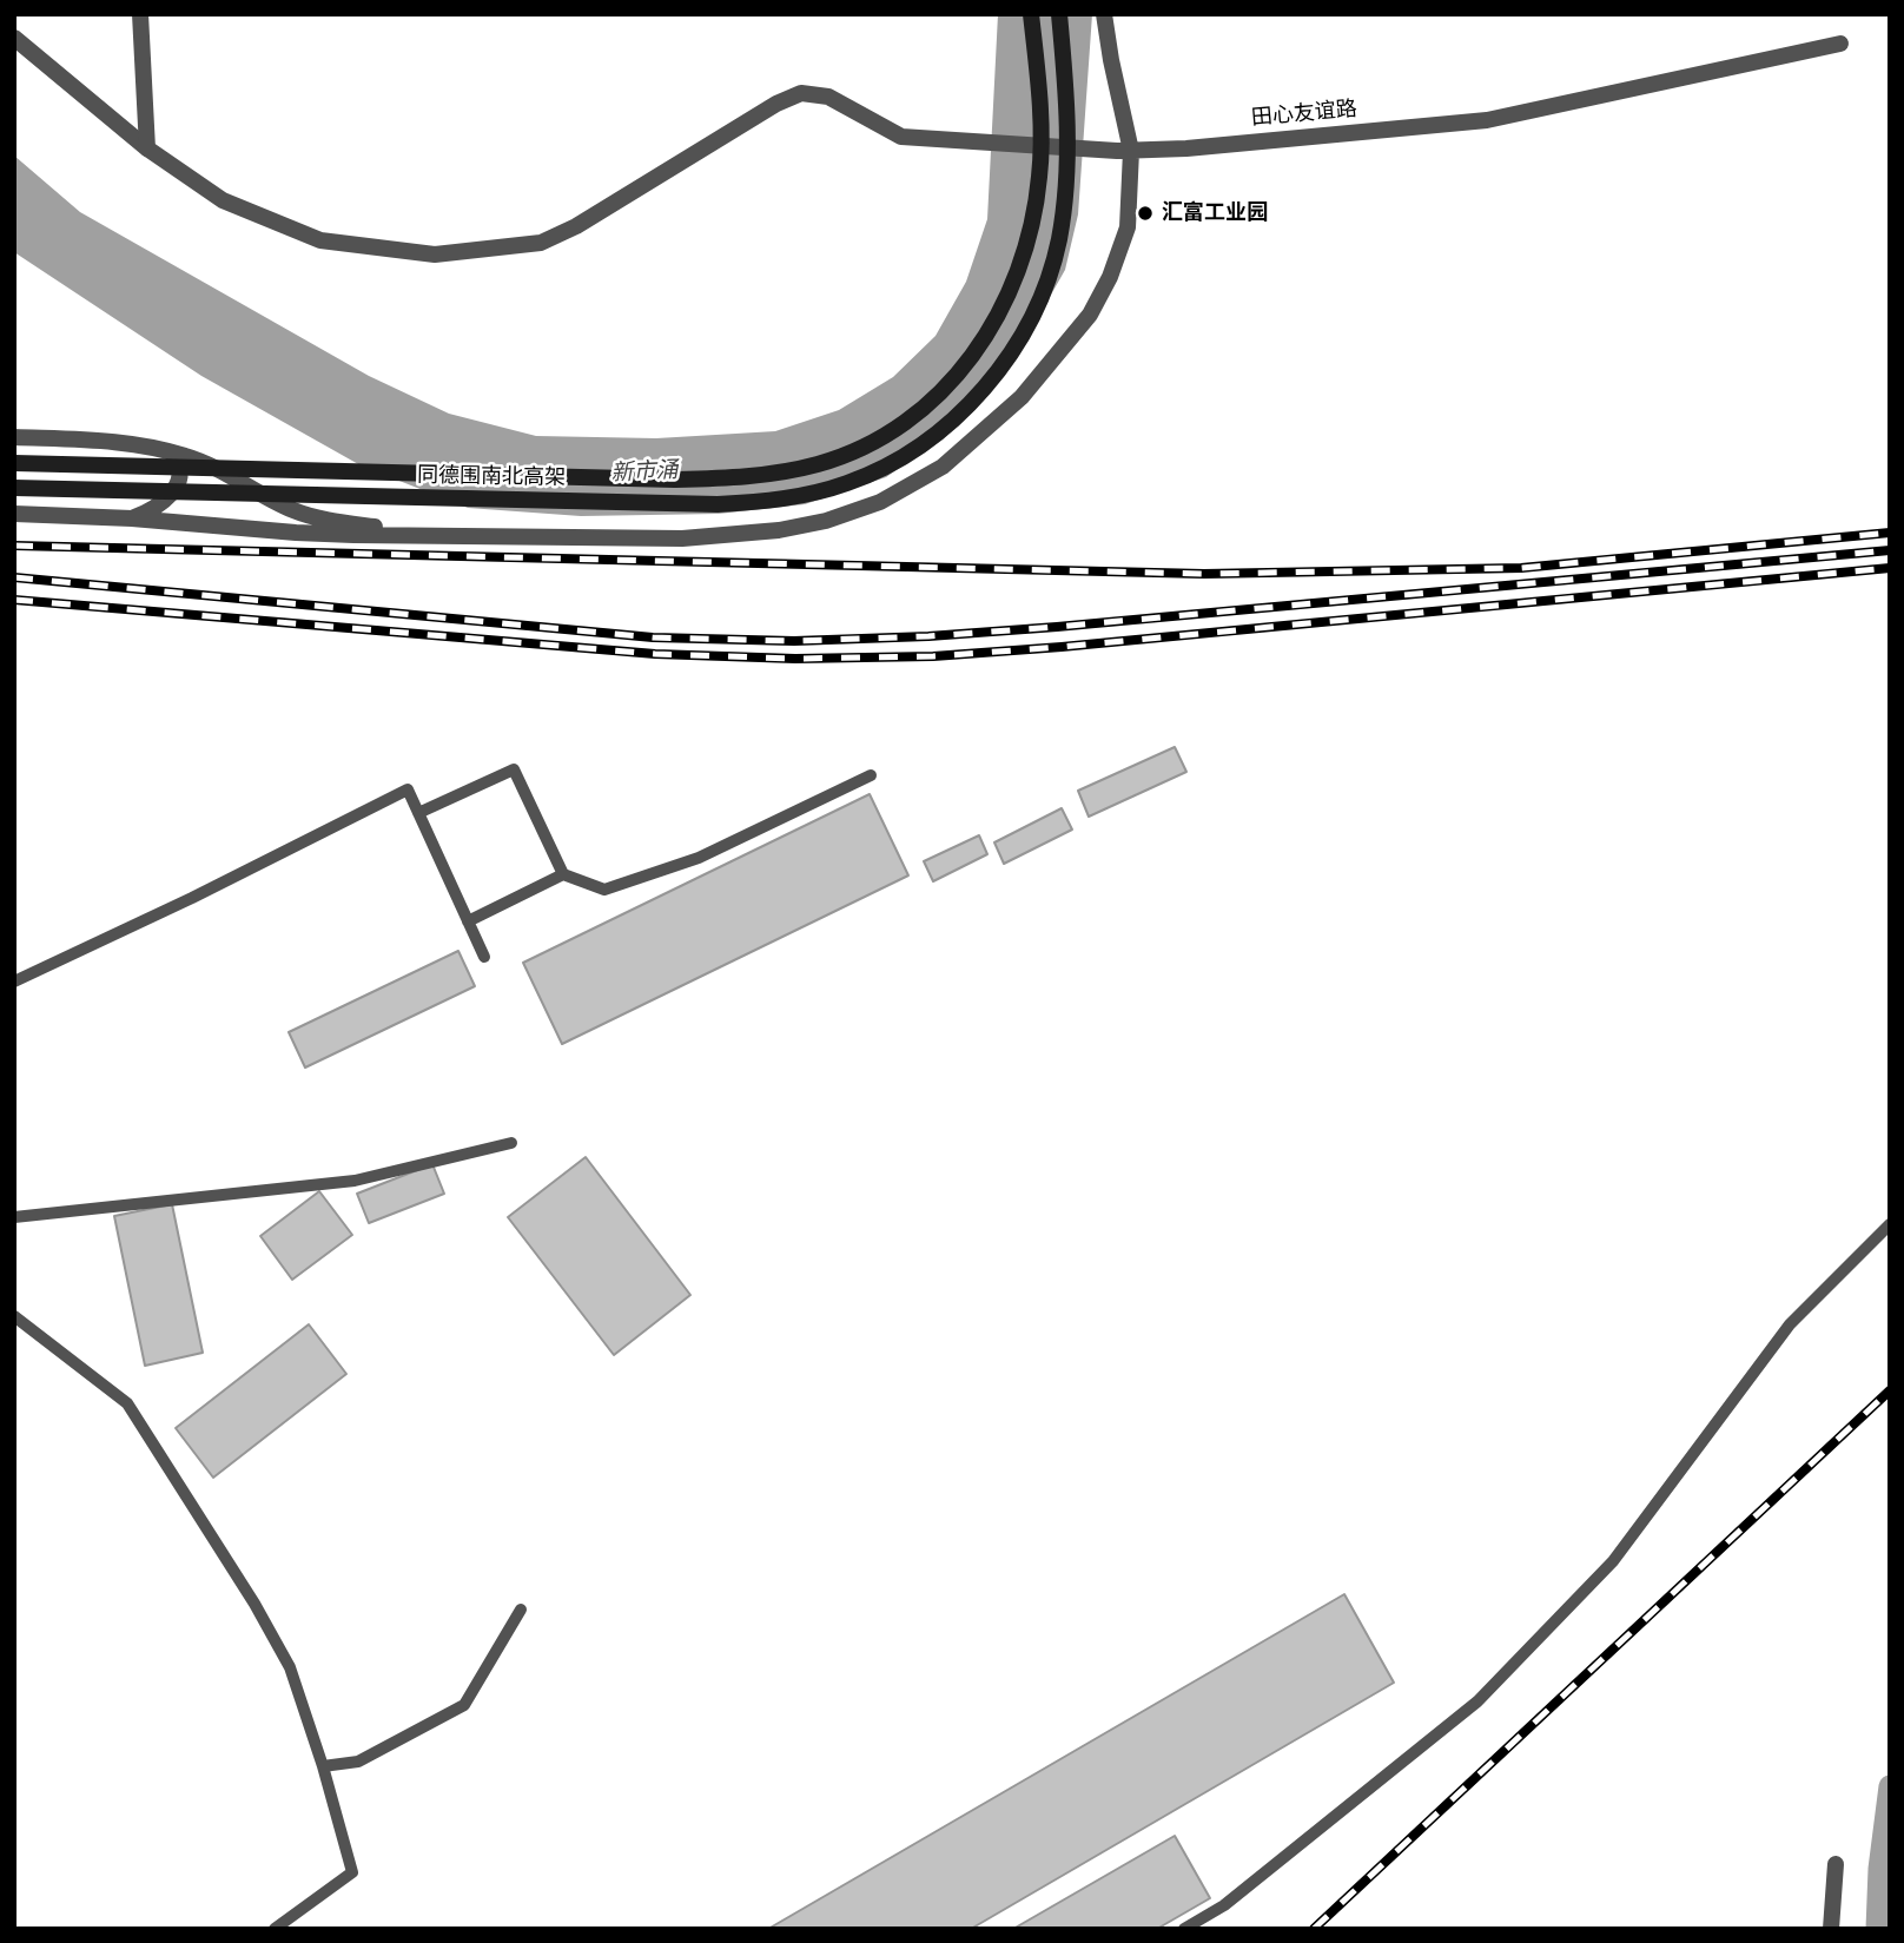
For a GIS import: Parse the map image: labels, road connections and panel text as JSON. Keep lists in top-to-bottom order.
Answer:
{
  "streets": {
    "main road": ["同德围南北高架"],
    "street": ["田心友谊路"]
  },
  "water": ["新市涌"],
  "places": ["汇富工业园"]
}
